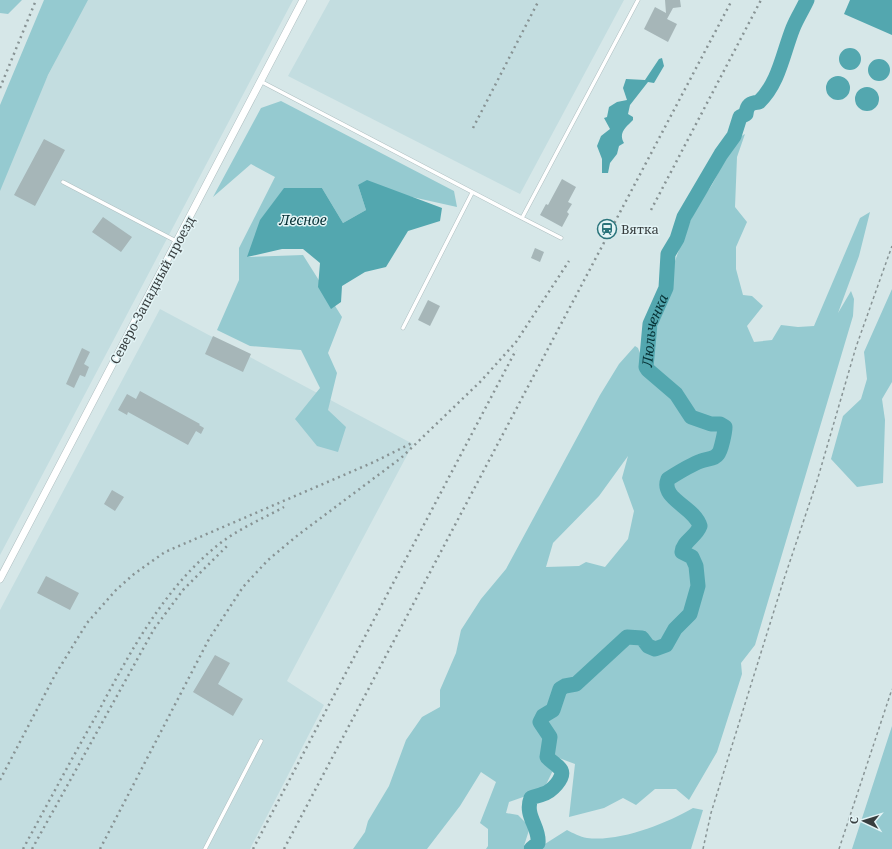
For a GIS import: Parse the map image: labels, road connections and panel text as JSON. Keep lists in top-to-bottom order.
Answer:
{
  "streets": {
    "street": ["Северо-Западный проезд"]
  },
  "water": ["Лесное", "Люльченка"],
  "places": {
    "station": ["Вятка"]
  },
  "north": "left"
}
